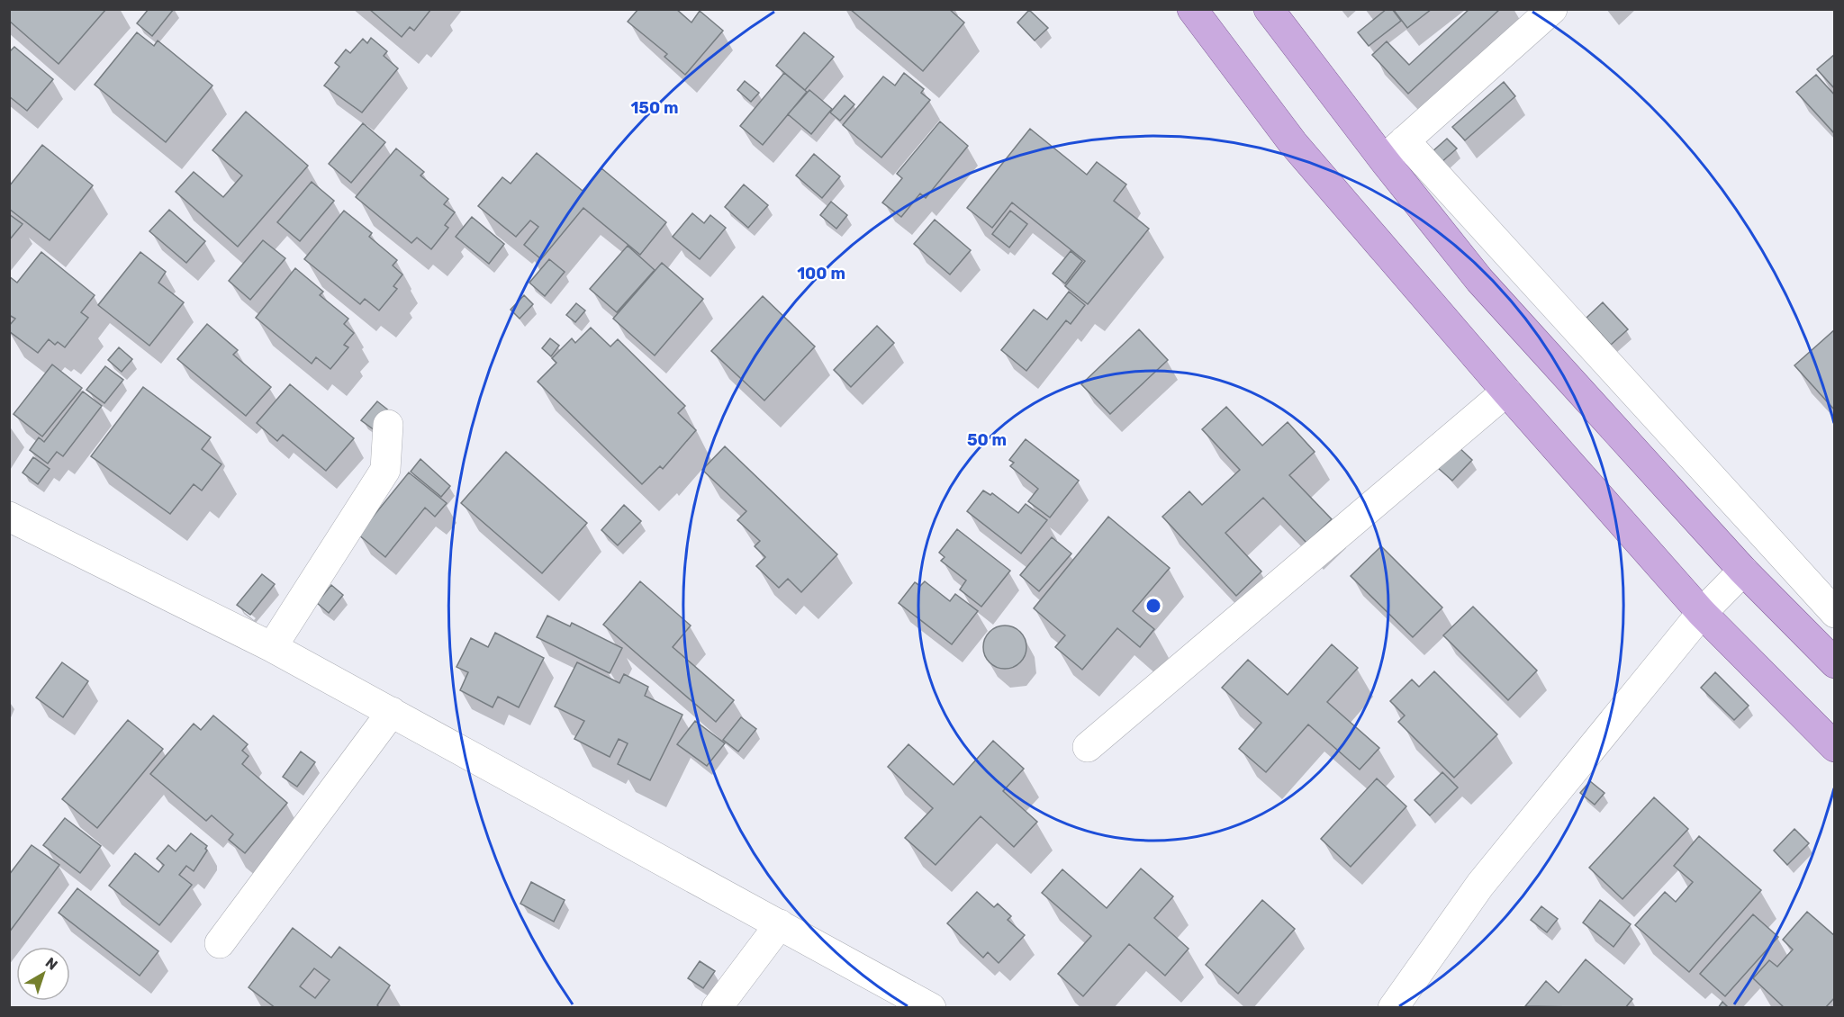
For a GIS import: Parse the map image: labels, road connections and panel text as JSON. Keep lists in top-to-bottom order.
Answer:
{
  "north": "top right",
  "rings": ["150 m", "100 m", "50 m"]
}
